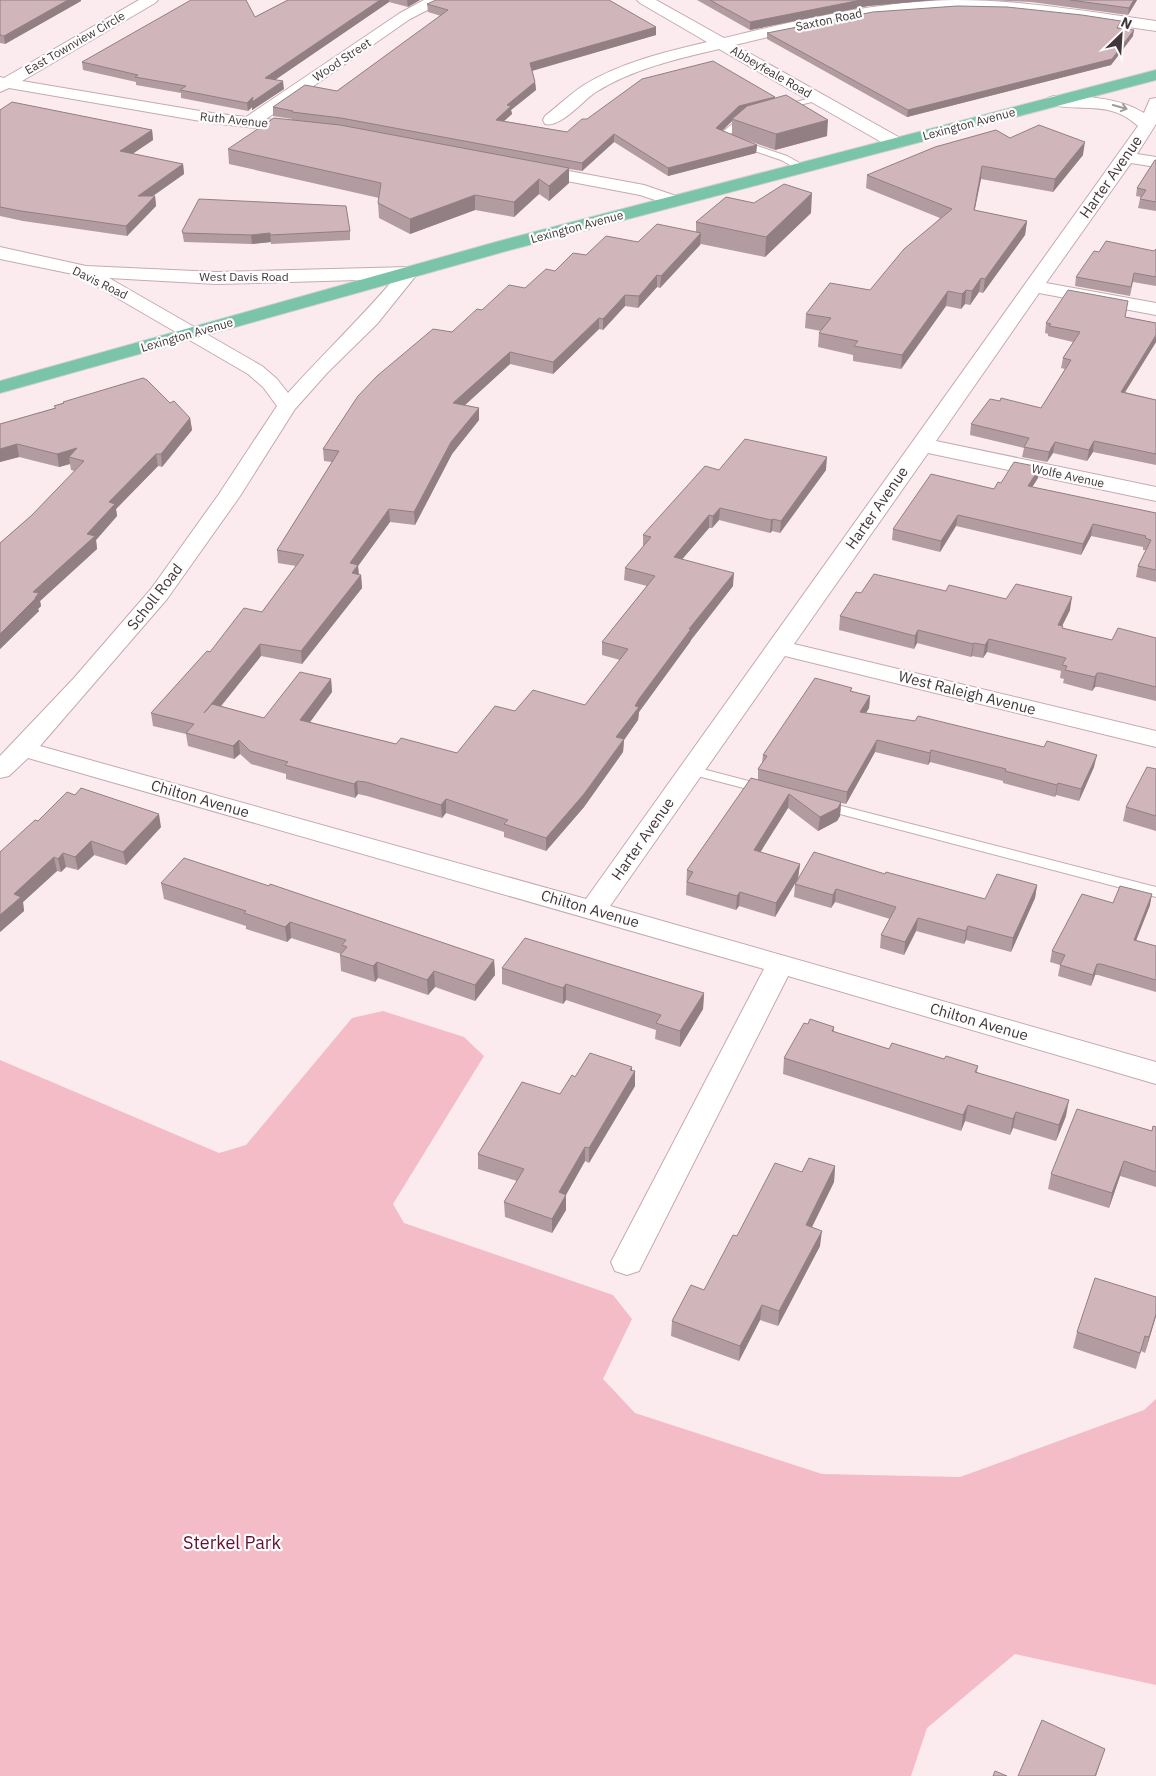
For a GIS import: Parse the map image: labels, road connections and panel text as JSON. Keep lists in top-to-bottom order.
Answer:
{
  "streets": {
    "main road": ["Lexington Avenue"],
    "street": [
      "Saxton Road",
      "East Townview Circle",
      "Wood Street",
      "Abbeyfeale Road",
      "Ruth Avenue",
      "Harter Avenue",
      "West Davis Road",
      "Davis Road",
      "Wolfe Avenue",
      "Scholl Road",
      "West Raleigh Avenue",
      "Chilton Avenue"
    ]
  },
  "crossings": [
    ["Saxton Road", "Abbeyfeale Road"],
    ["East Townview Circle", "Ruth Avenue"],
    ["Wood Street", "Ruth Avenue"],
    ["Abbeyfeale Road", "Lexington Avenue"],
    ["Lexington Avenue", "West Davis Road"],
    ["Lexington Avenue", "Davis Road"],
    ["Lexington Avenue", "Scholl Road"],
    ["Harter Avenue", "Wolfe Avenue"],
    ["Harter Avenue", "West Raleigh Avenue"],
    ["Harter Avenue", "Chilton Avenue"],
    ["West Davis Road", "Davis Road"],
    ["West Davis Road", "Scholl Road"],
    ["Scholl Road", "Chilton Avenue"]
  ],
  "parks": ["Sterkel Park"],
  "north": "top right"
}
